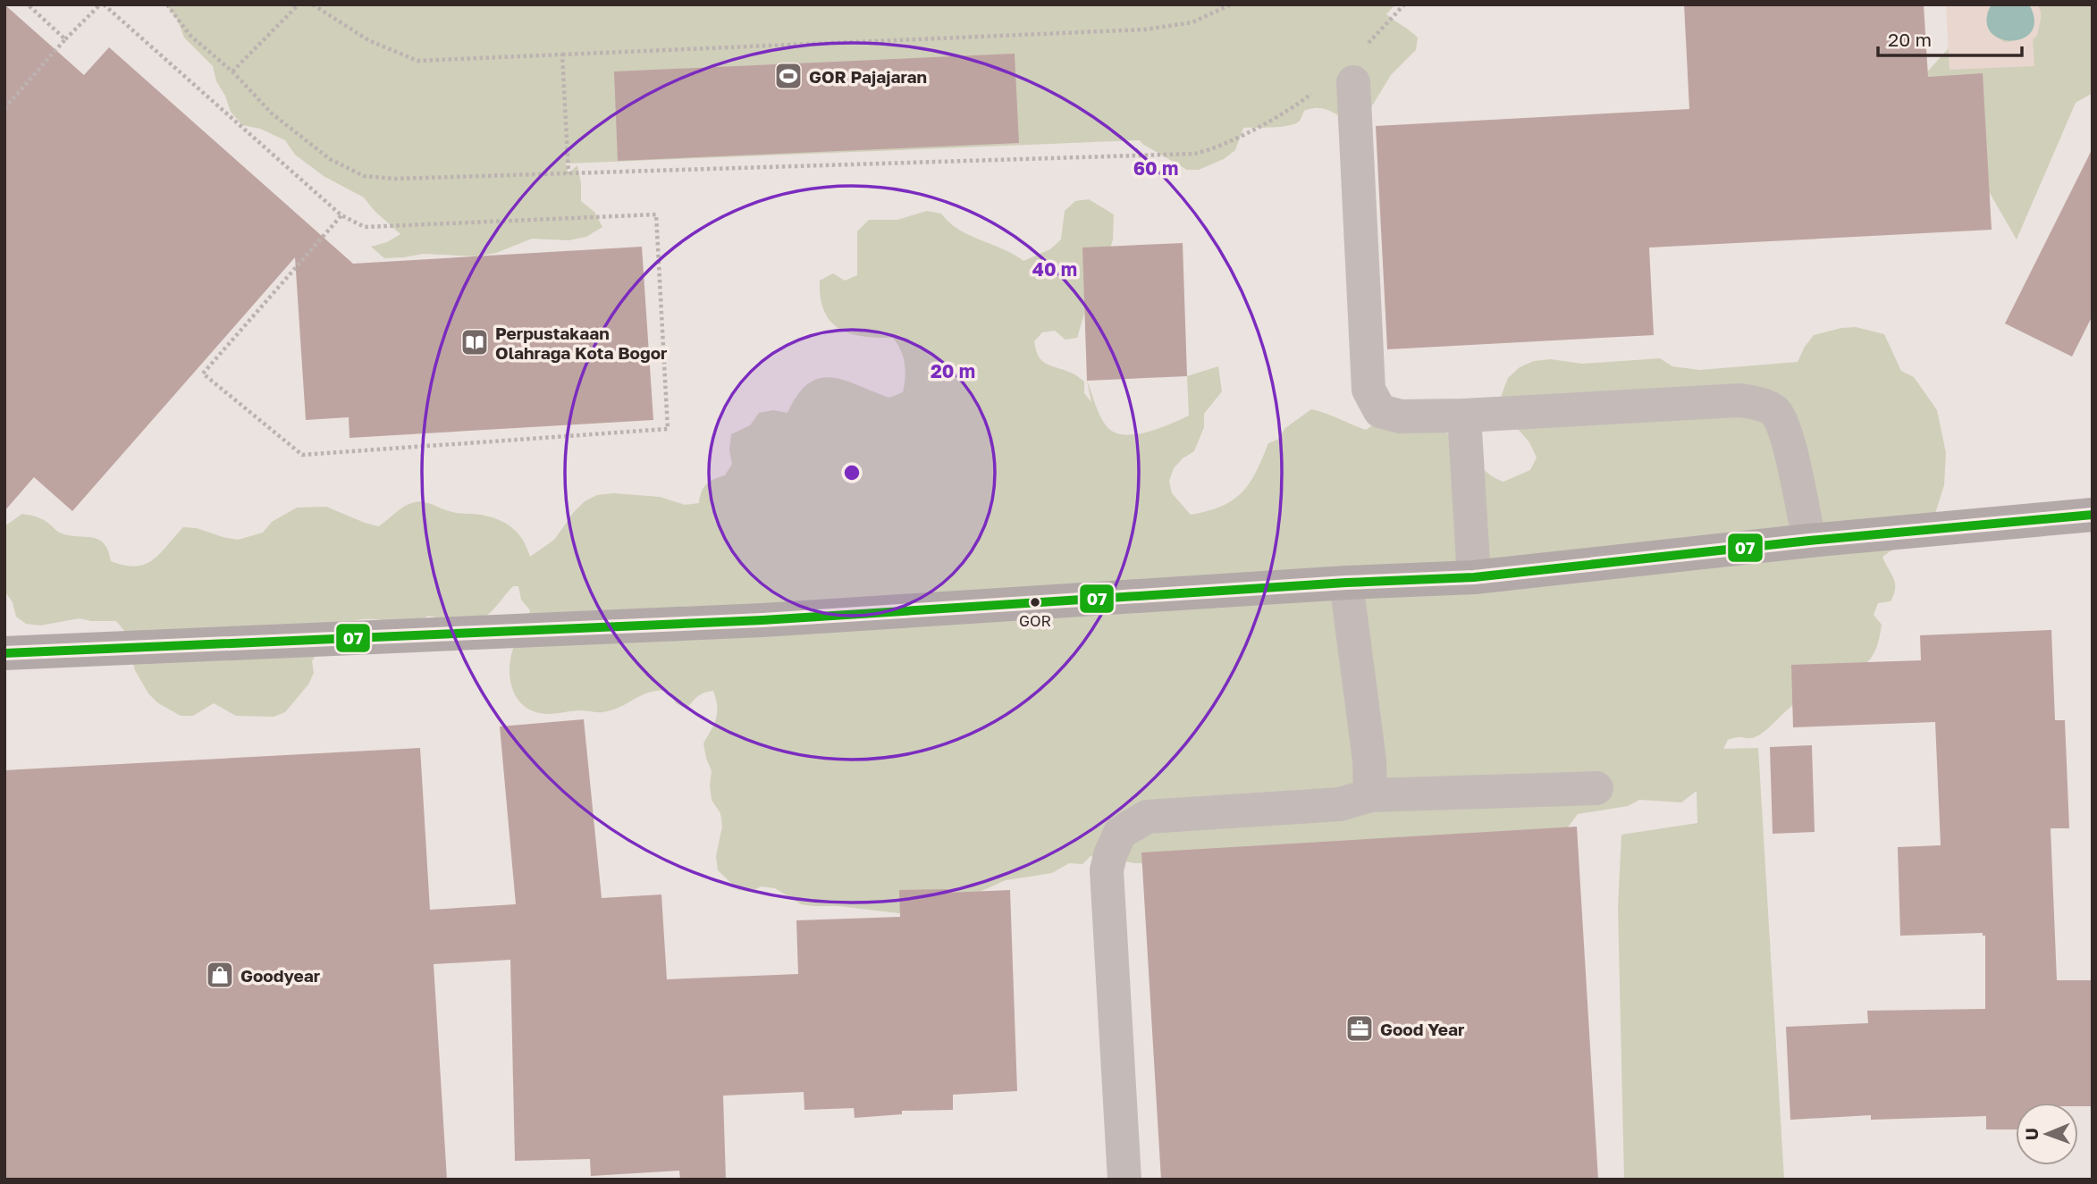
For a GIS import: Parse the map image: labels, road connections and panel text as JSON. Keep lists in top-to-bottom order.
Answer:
{
  "places": {
    "sports": ["GOR Pajajaran"],
    "library": ["Perpustakaan Olahraga Kota Bogor"],
    "other": ["GOR"],
    "shop": ["Goodyear"],
    "office": ["Good Year"]
  },
  "lines": ["transit line 07"],
  "scale_bar": "20 m",
  "north": "left",
  "rings": ["60 m", "40 m", "20 m"]
}
